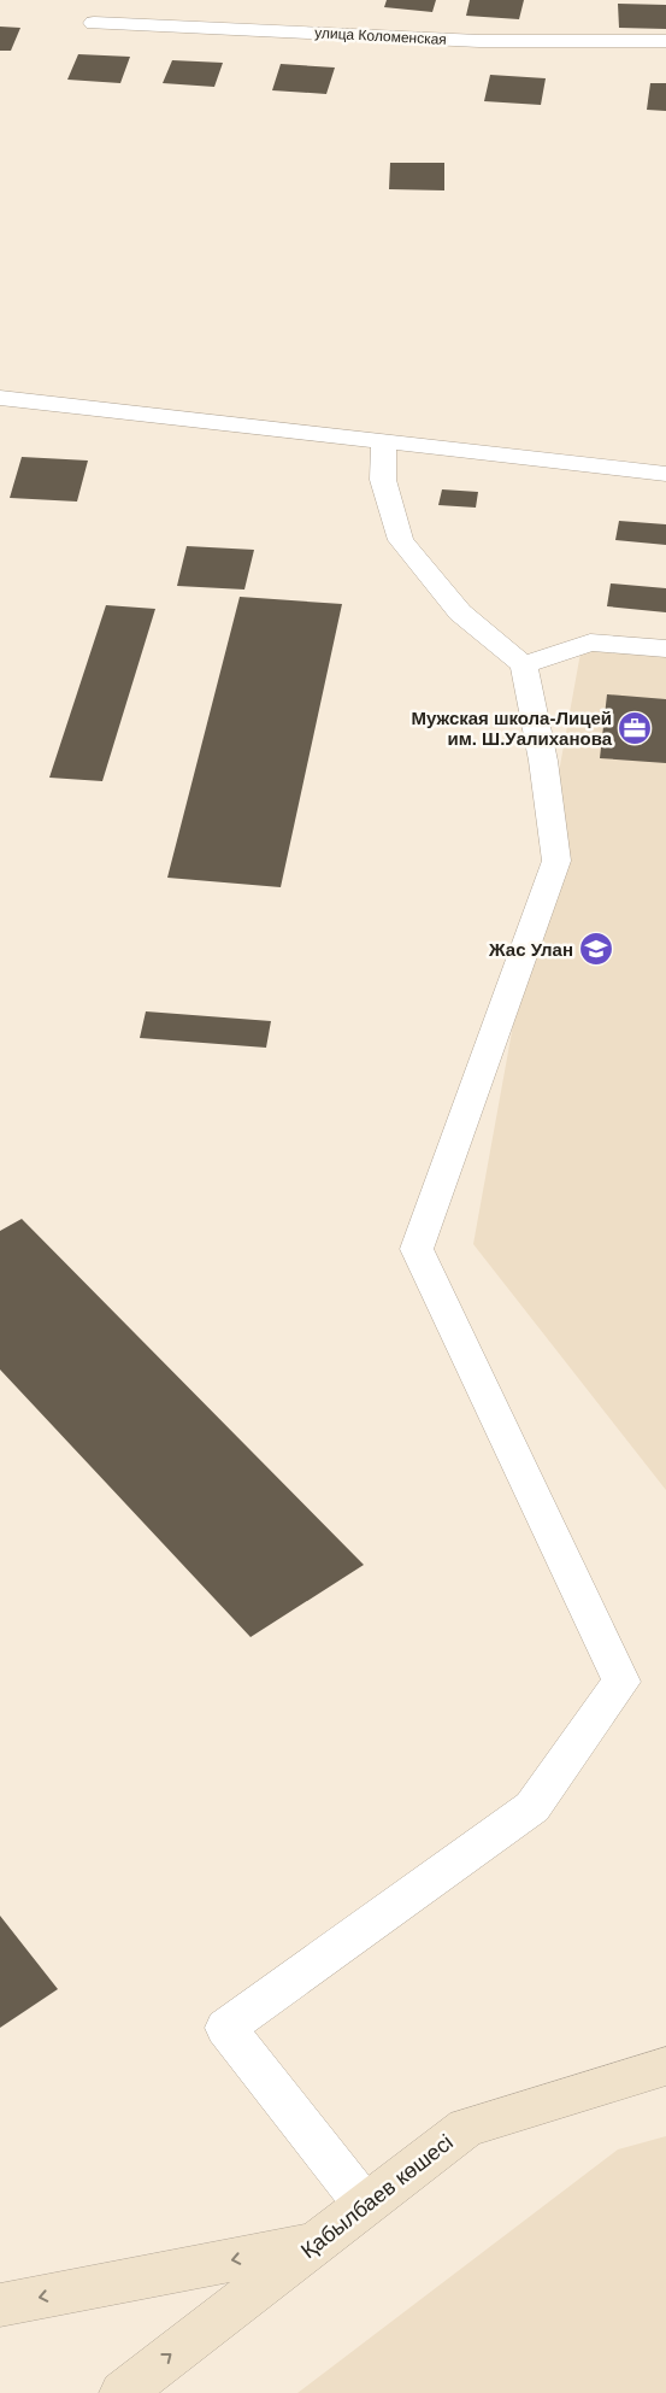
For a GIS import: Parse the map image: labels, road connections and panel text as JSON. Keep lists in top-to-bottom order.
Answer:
{
  "streets": {
    "main road": ["Қабылбаев көшесі"],
    "street": ["улица Коломенская"]
  },
  "one_way": ["Қабылбаев көшесі"],
  "places": {
    "office": ["Мужская школа-Лицей им. Ш.Уалиханова"],
    "school or university": ["Жас Улан"]
  }
}
